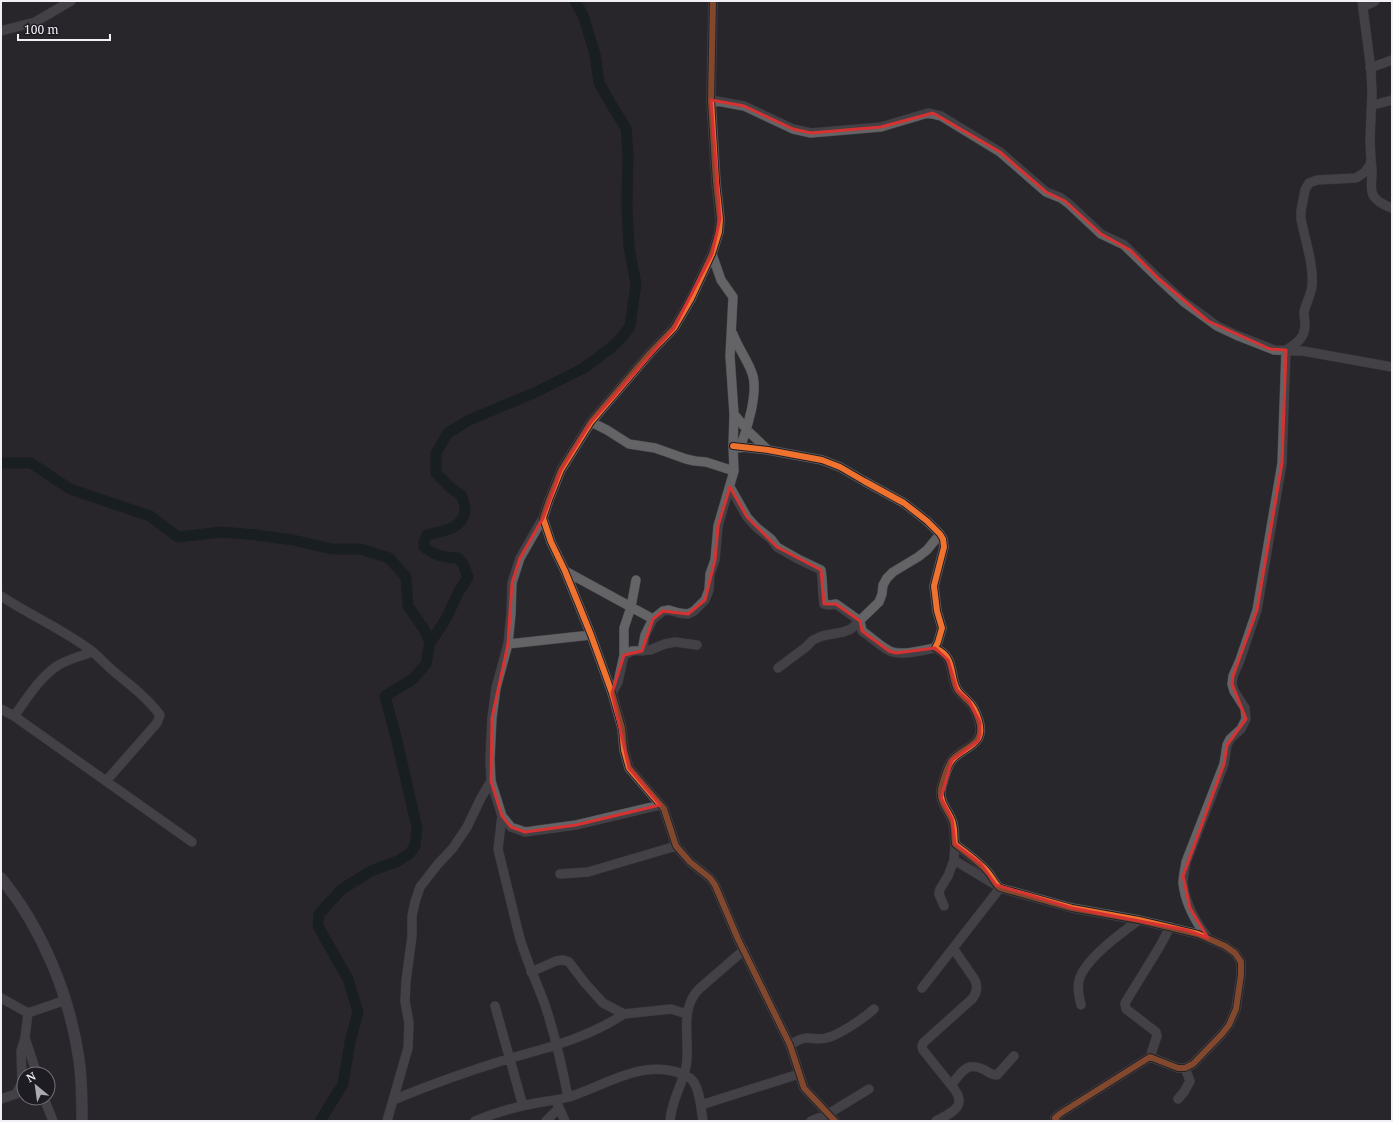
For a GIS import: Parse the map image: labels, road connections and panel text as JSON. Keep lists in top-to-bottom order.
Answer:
{
  "scale_bar": "100 m",
  "north": "top left"
}
